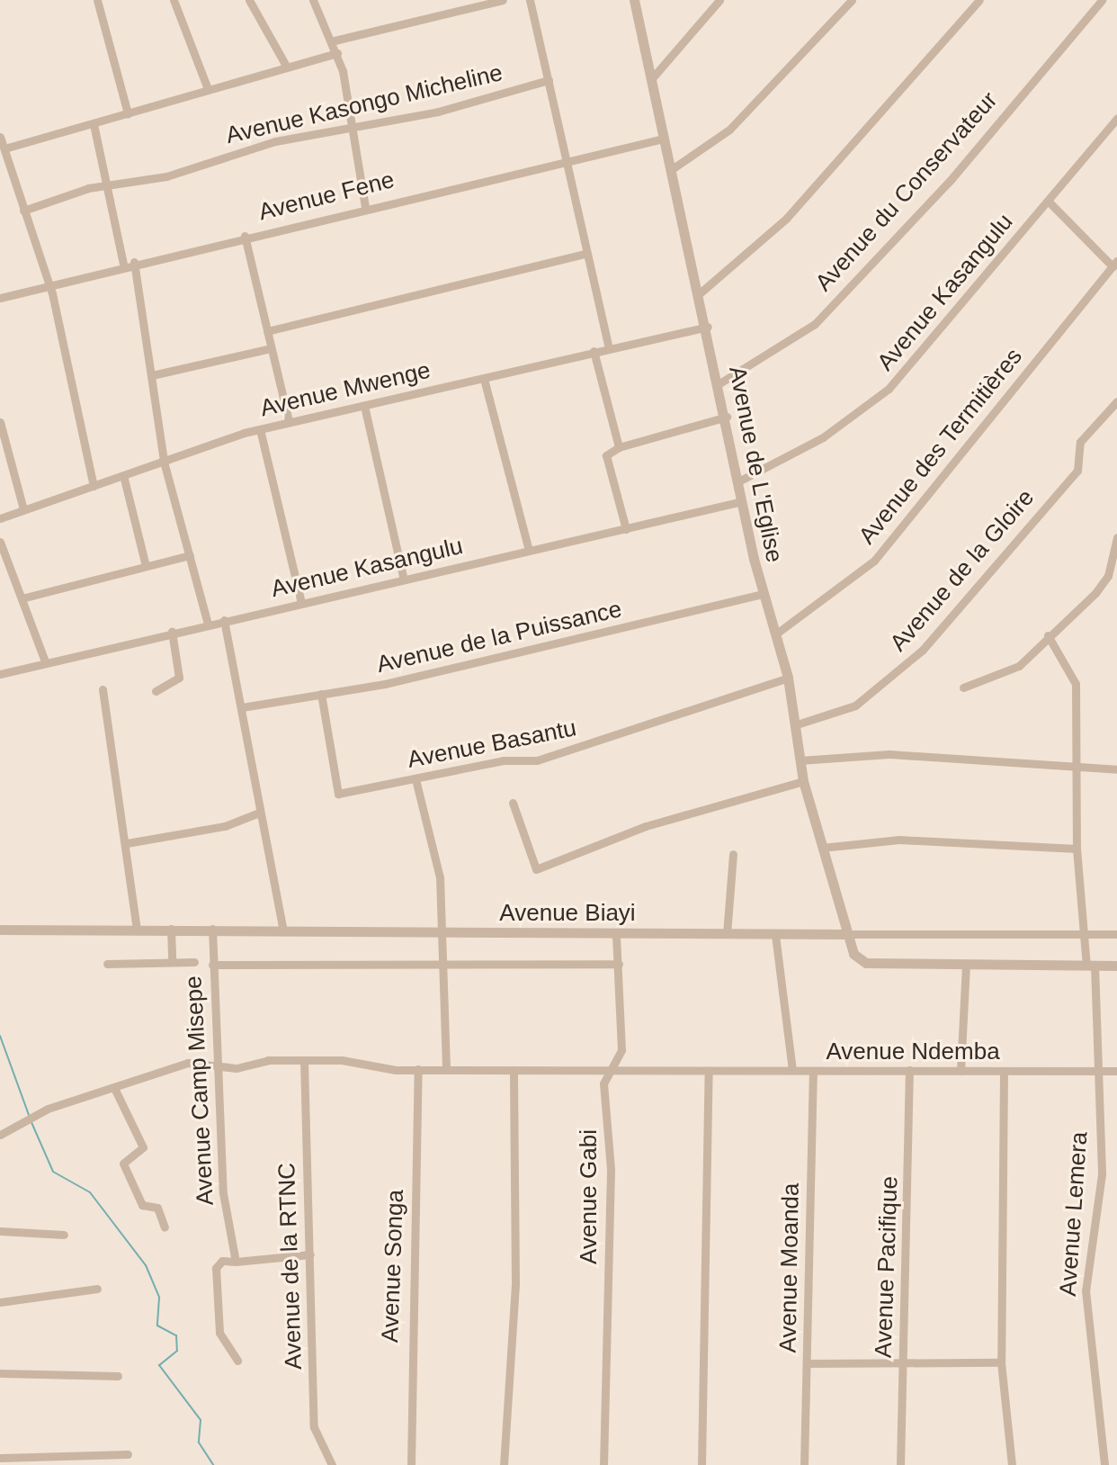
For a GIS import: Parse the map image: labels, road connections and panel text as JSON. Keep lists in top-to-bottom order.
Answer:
{
  "streets": {
    "street": [
      "Avenue Kasongo Micheline",
      "Avenue du Conservateur",
      "Avenue Fene",
      "Avenue Kasangulu",
      "Avenue Mwenge",
      "Avenue des Termitières",
      "Avenue de L'Eglise",
      "Avenue de la Gloire",
      "Avenue de la Puissance",
      "Avenue Basantu",
      "Avenue Biayi",
      "Avenue Ndemba",
      "Avenue Camp Misepe",
      "Avenue Gabi",
      "Avenue Lemera",
      "Avenue de la RTNC",
      "Avenue Songa",
      "Avenue Pacifique",
      "Avenue Moanda"
    ]
  },
  "crossings": [
    ["Avenue du Conservateur", "Avenue de L'Eglise"],
    ["Avenue Fene", "Avenue de L'Eglise"],
    ["Avenue Kasangulu", "Avenue de L'Eglise"],
    ["Avenue Mwenge", "Avenue de L'Eglise"],
    ["Avenue des Termitières", "Avenue de L'Eglise"],
    ["Avenue de L'Eglise", "Avenue de la Gloire"],
    ["Avenue de L'Eglise", "Avenue de la Puissance"],
    ["Avenue de L'Eglise", "Avenue Basantu"],
    ["Avenue de L'Eglise", "Avenue Biayi"],
    ["Avenue de la Puissance", "Avenue Basantu"],
    ["Avenue Biayi", "Avenue Camp Misepe"],
    ["Avenue Biayi", "Avenue Gabi"],
    ["Avenue Ndemba", "Avenue Camp Misepe"],
    ["Avenue Ndemba", "Avenue Gabi"],
    ["Avenue Ndemba", "Avenue Lemera"],
    ["Avenue Ndemba", "Avenue de la RTNC"],
    ["Avenue Ndemba", "Avenue Songa"],
    ["Avenue Ndemba", "Avenue Pacifique"],
    ["Avenue Ndemba", "Avenue Moanda"]
  ]
}
